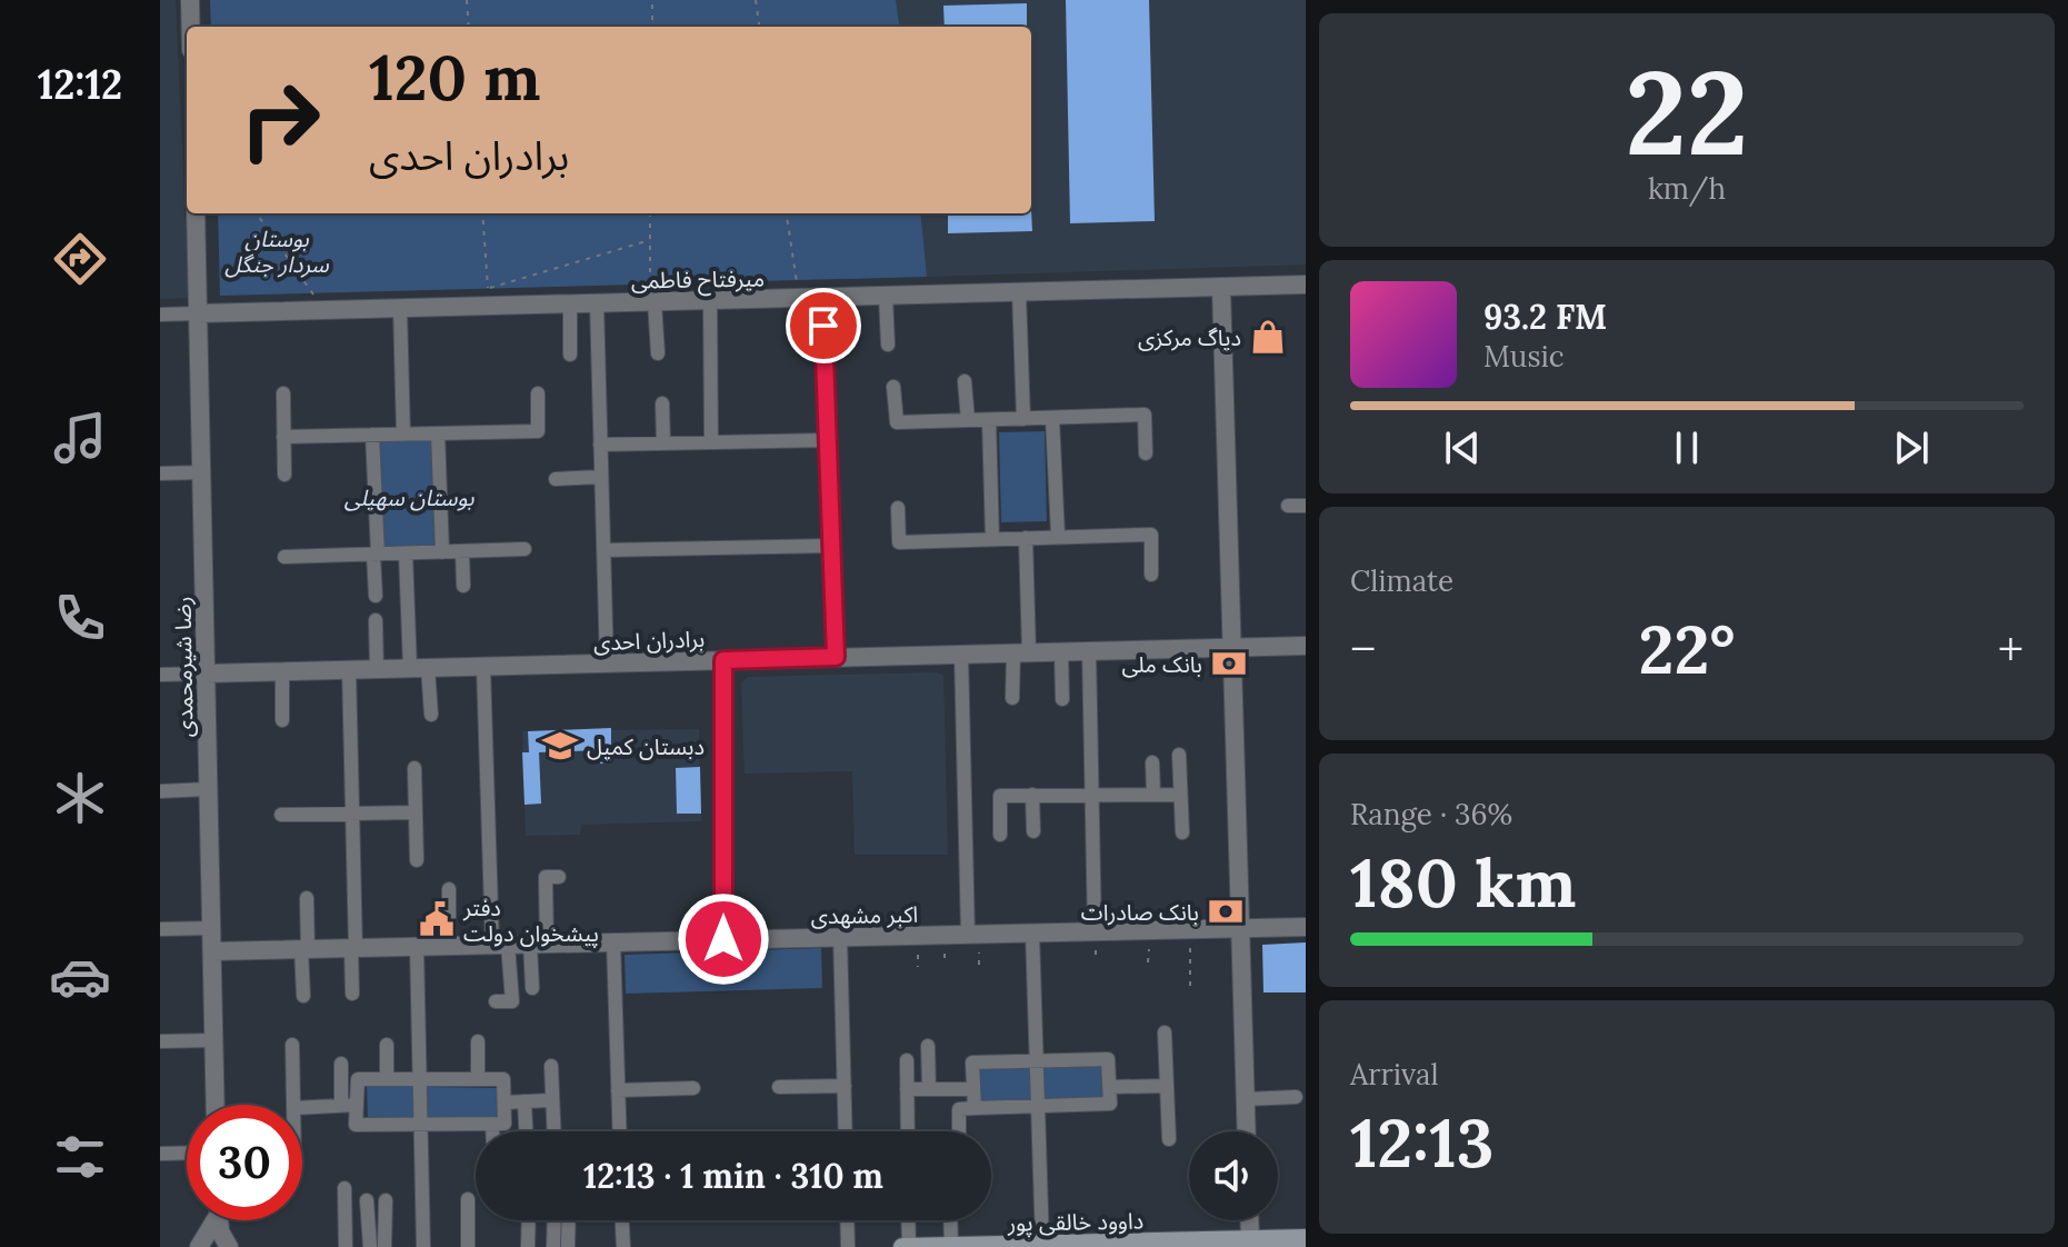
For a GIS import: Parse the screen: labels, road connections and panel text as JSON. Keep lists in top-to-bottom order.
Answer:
{
  "streets": {
    "main road": ["داوود خالقی پور"],
    "street": [
      "میرفتاح فاطمی",
      "برادران احدی",
      "رضا شیرمحمدی",
      "اکبر مشهدی"
    ]
  },
  "crossings": [
    ["میرفتاح فاطمی", "رضا شیرمحمدی"],
    ["برادران احدی", "رضا شیرمحمدی"],
    ["رضا شیرمحمدی", "اکبر مشهدی"]
  ],
  "parks": ["بوستان سردار جنگل", "بوستان سهیلی"],
  "places": {
    "shop": ["دیاگ مرکزی"],
    "bank": ["بانک ملی", "بانک صادرات"],
    "school or university": ["دبستان کمیل"],
    "public building": ["دفتر پیشخوان دولت"]
  },
  "page": {
    "tabs": "12:12",
    "tile": [
      ["22", "km/h"],
      "Climate",
      ["Range · 36%", "180 km"],
      ["Arrival", "12:13"]
    ],
    "turn": ["120 m", "برادران احدی"],
    "song": ["93.2 FM", "Music"],
    "heat": ["−", "22°", "+"],
    "limit": "30",
    "trip": "12:13 · 1 min · 310 m"
  }
}
